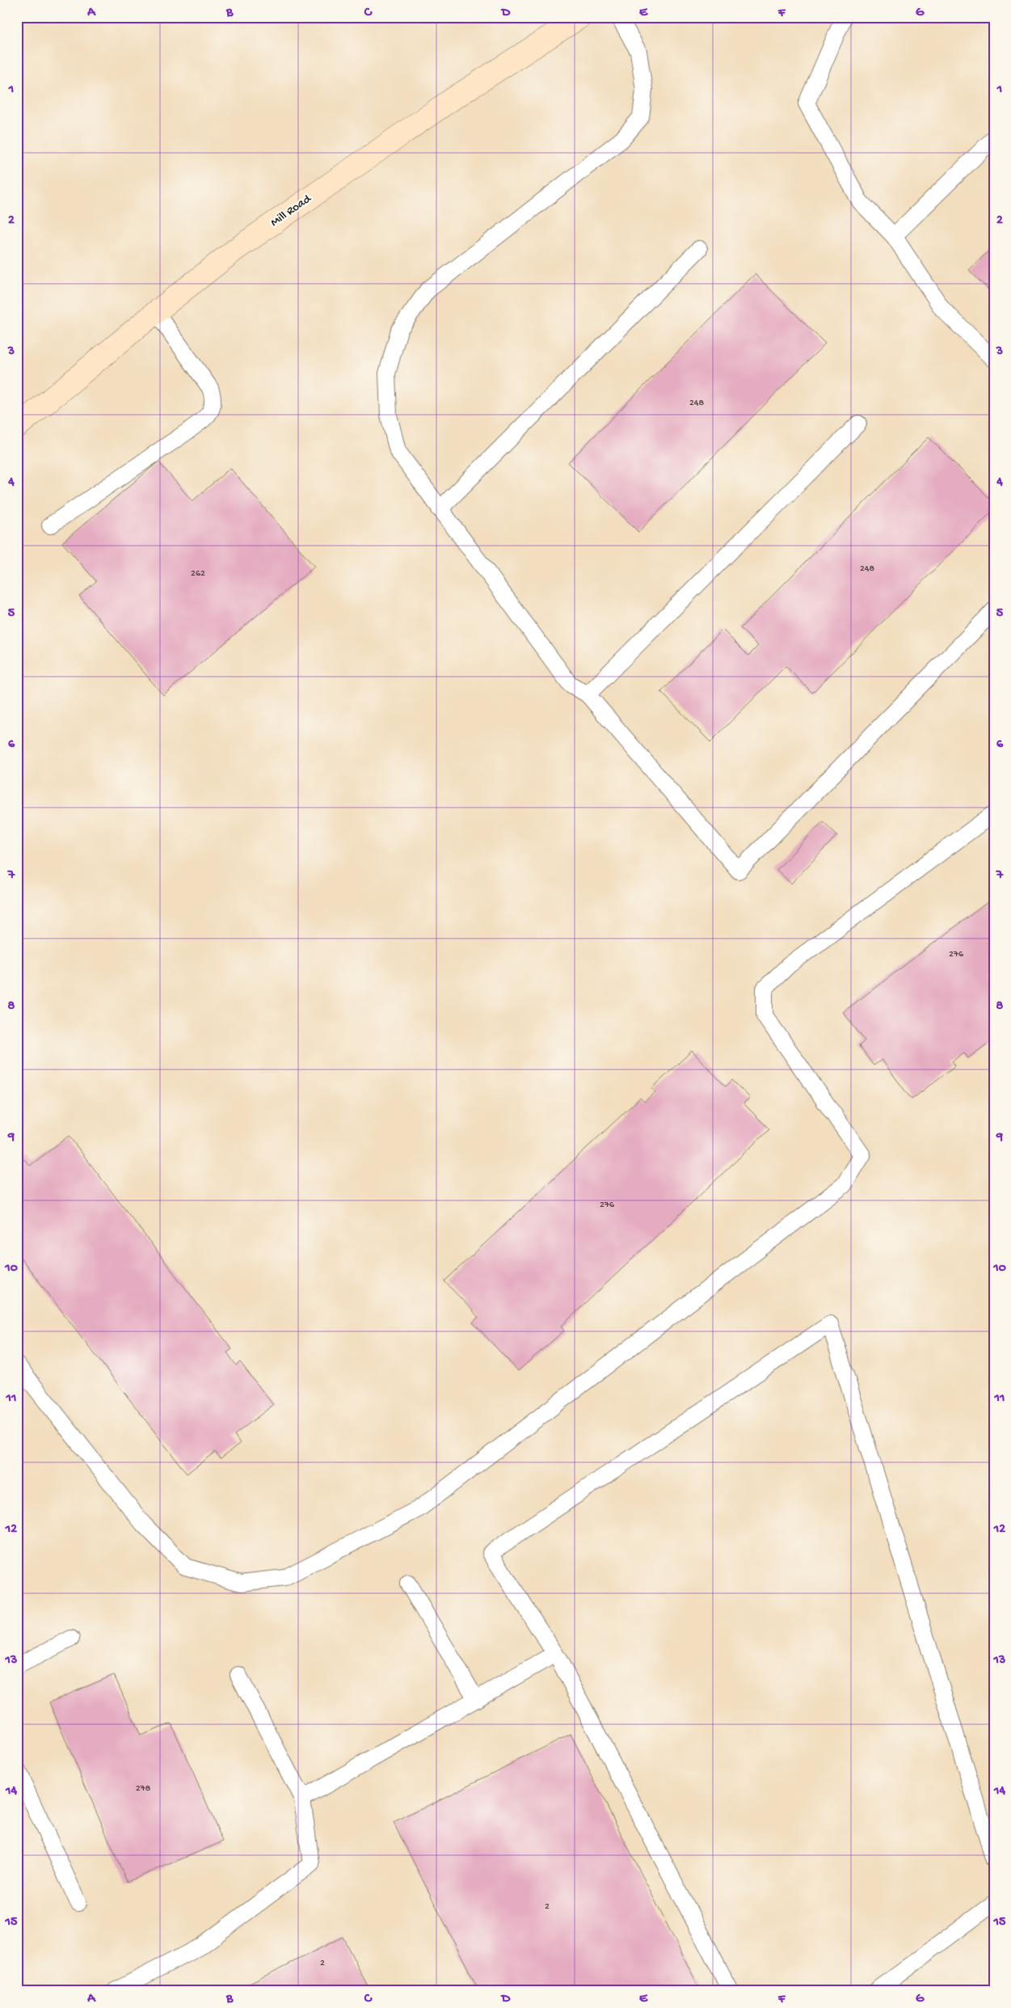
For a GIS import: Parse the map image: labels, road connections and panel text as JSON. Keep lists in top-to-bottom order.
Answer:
{
  "streets": {
    "main road": ["Mill Road"]
  },
  "house_numbers": [
    "248",
    "248",
    "262",
    "276",
    "276",
    "278",
    "2",
    "2"
  ],
  "grid": {
    "columns": [
      "A",
      "B",
      "C",
      "D",
      "E",
      "F",
      "G"
    ],
    "rows": [
      "1",
      "2",
      "3",
      "4",
      "5",
      "6",
      "7",
      "8",
      "9",
      "10",
      "11",
      "12",
      "13",
      "14",
      "15"
    ]
  }
}
